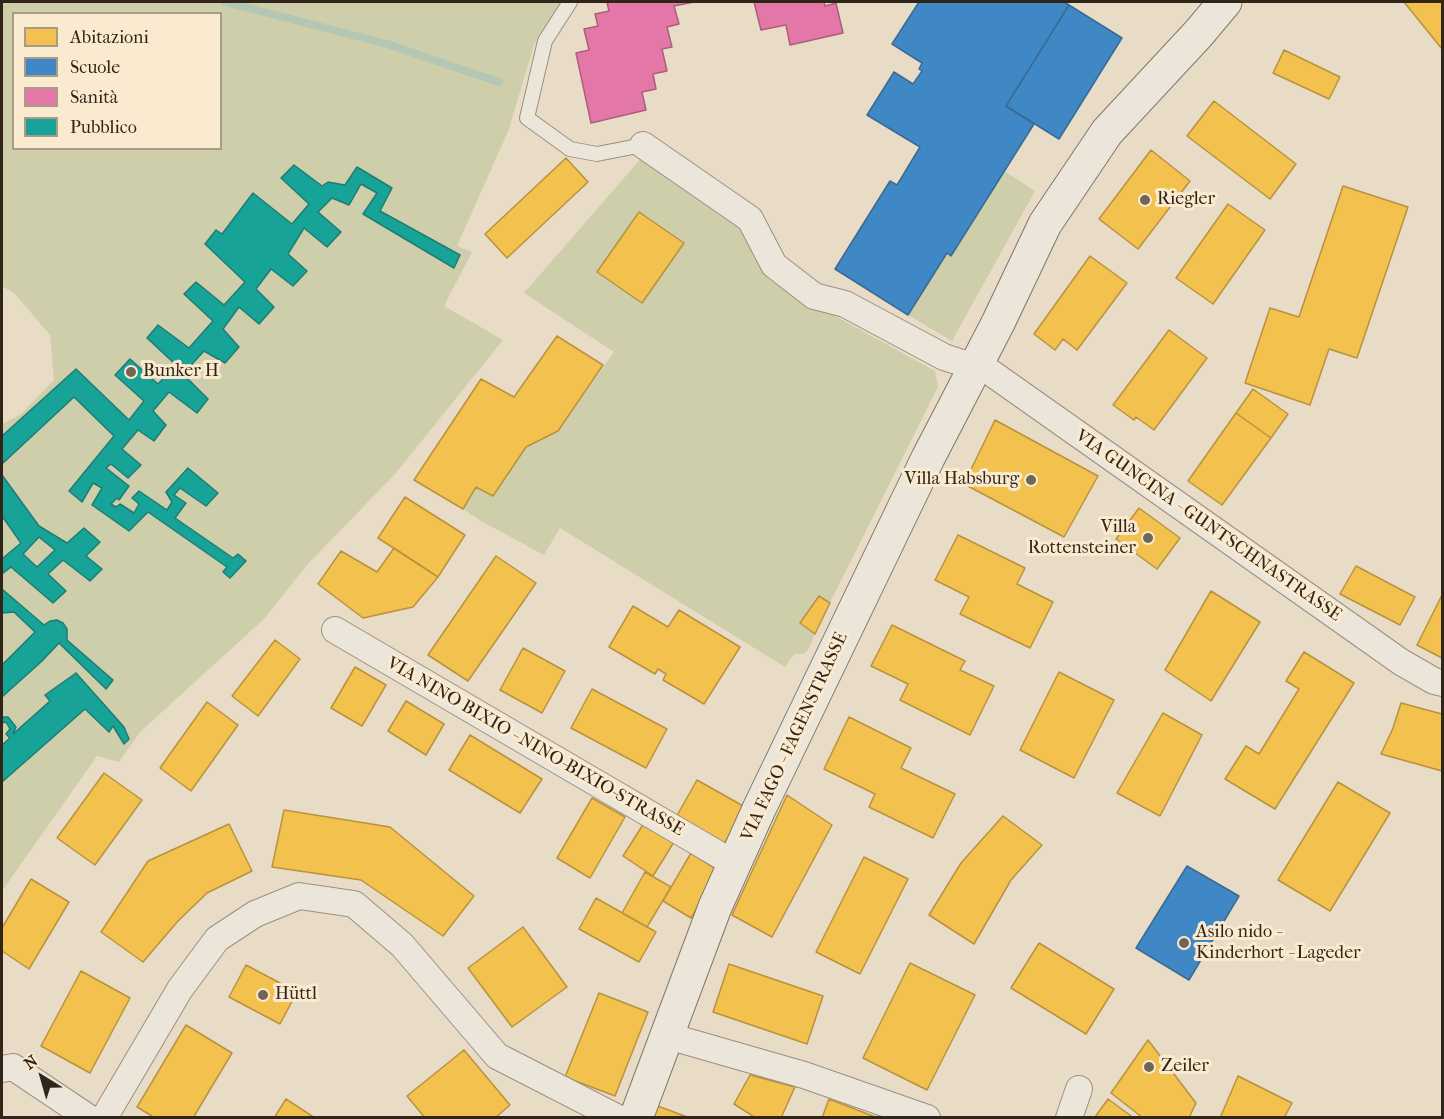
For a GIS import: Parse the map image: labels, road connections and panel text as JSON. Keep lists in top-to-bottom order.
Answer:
{
  "streets": {
    "street": ["VIA GUNCINA - GUNTSCHNASTRASSE", "VIA FAGO - FAGENSTRASSE", "VIA NINO BIXIO - NINO-BIXIO-STRASSE"]
  },
  "crossings": [
    ["VIA GUNCINA - GUNTSCHNASTRASSE", "VIA FAGO - FAGENSTRASSE"],
    ["VIA FAGO - FAGENSTRASSE", "VIA NINO BIXIO - NINO-BIXIO-STRASSE"]
  ],
  "places": [
    "Riegler",
    "Bunker H",
    "Villa Habsburg",
    "Villa Rottensteiner",
    "Asilo nido - Kinderhort - Lageder",
    "Hüttl",
    "Zeiler"
  ],
  "legend": [
    "Abitazioni",
    "Scuole",
    "Sanità",
    "Pubblico"
  ],
  "north": "top left"
}
